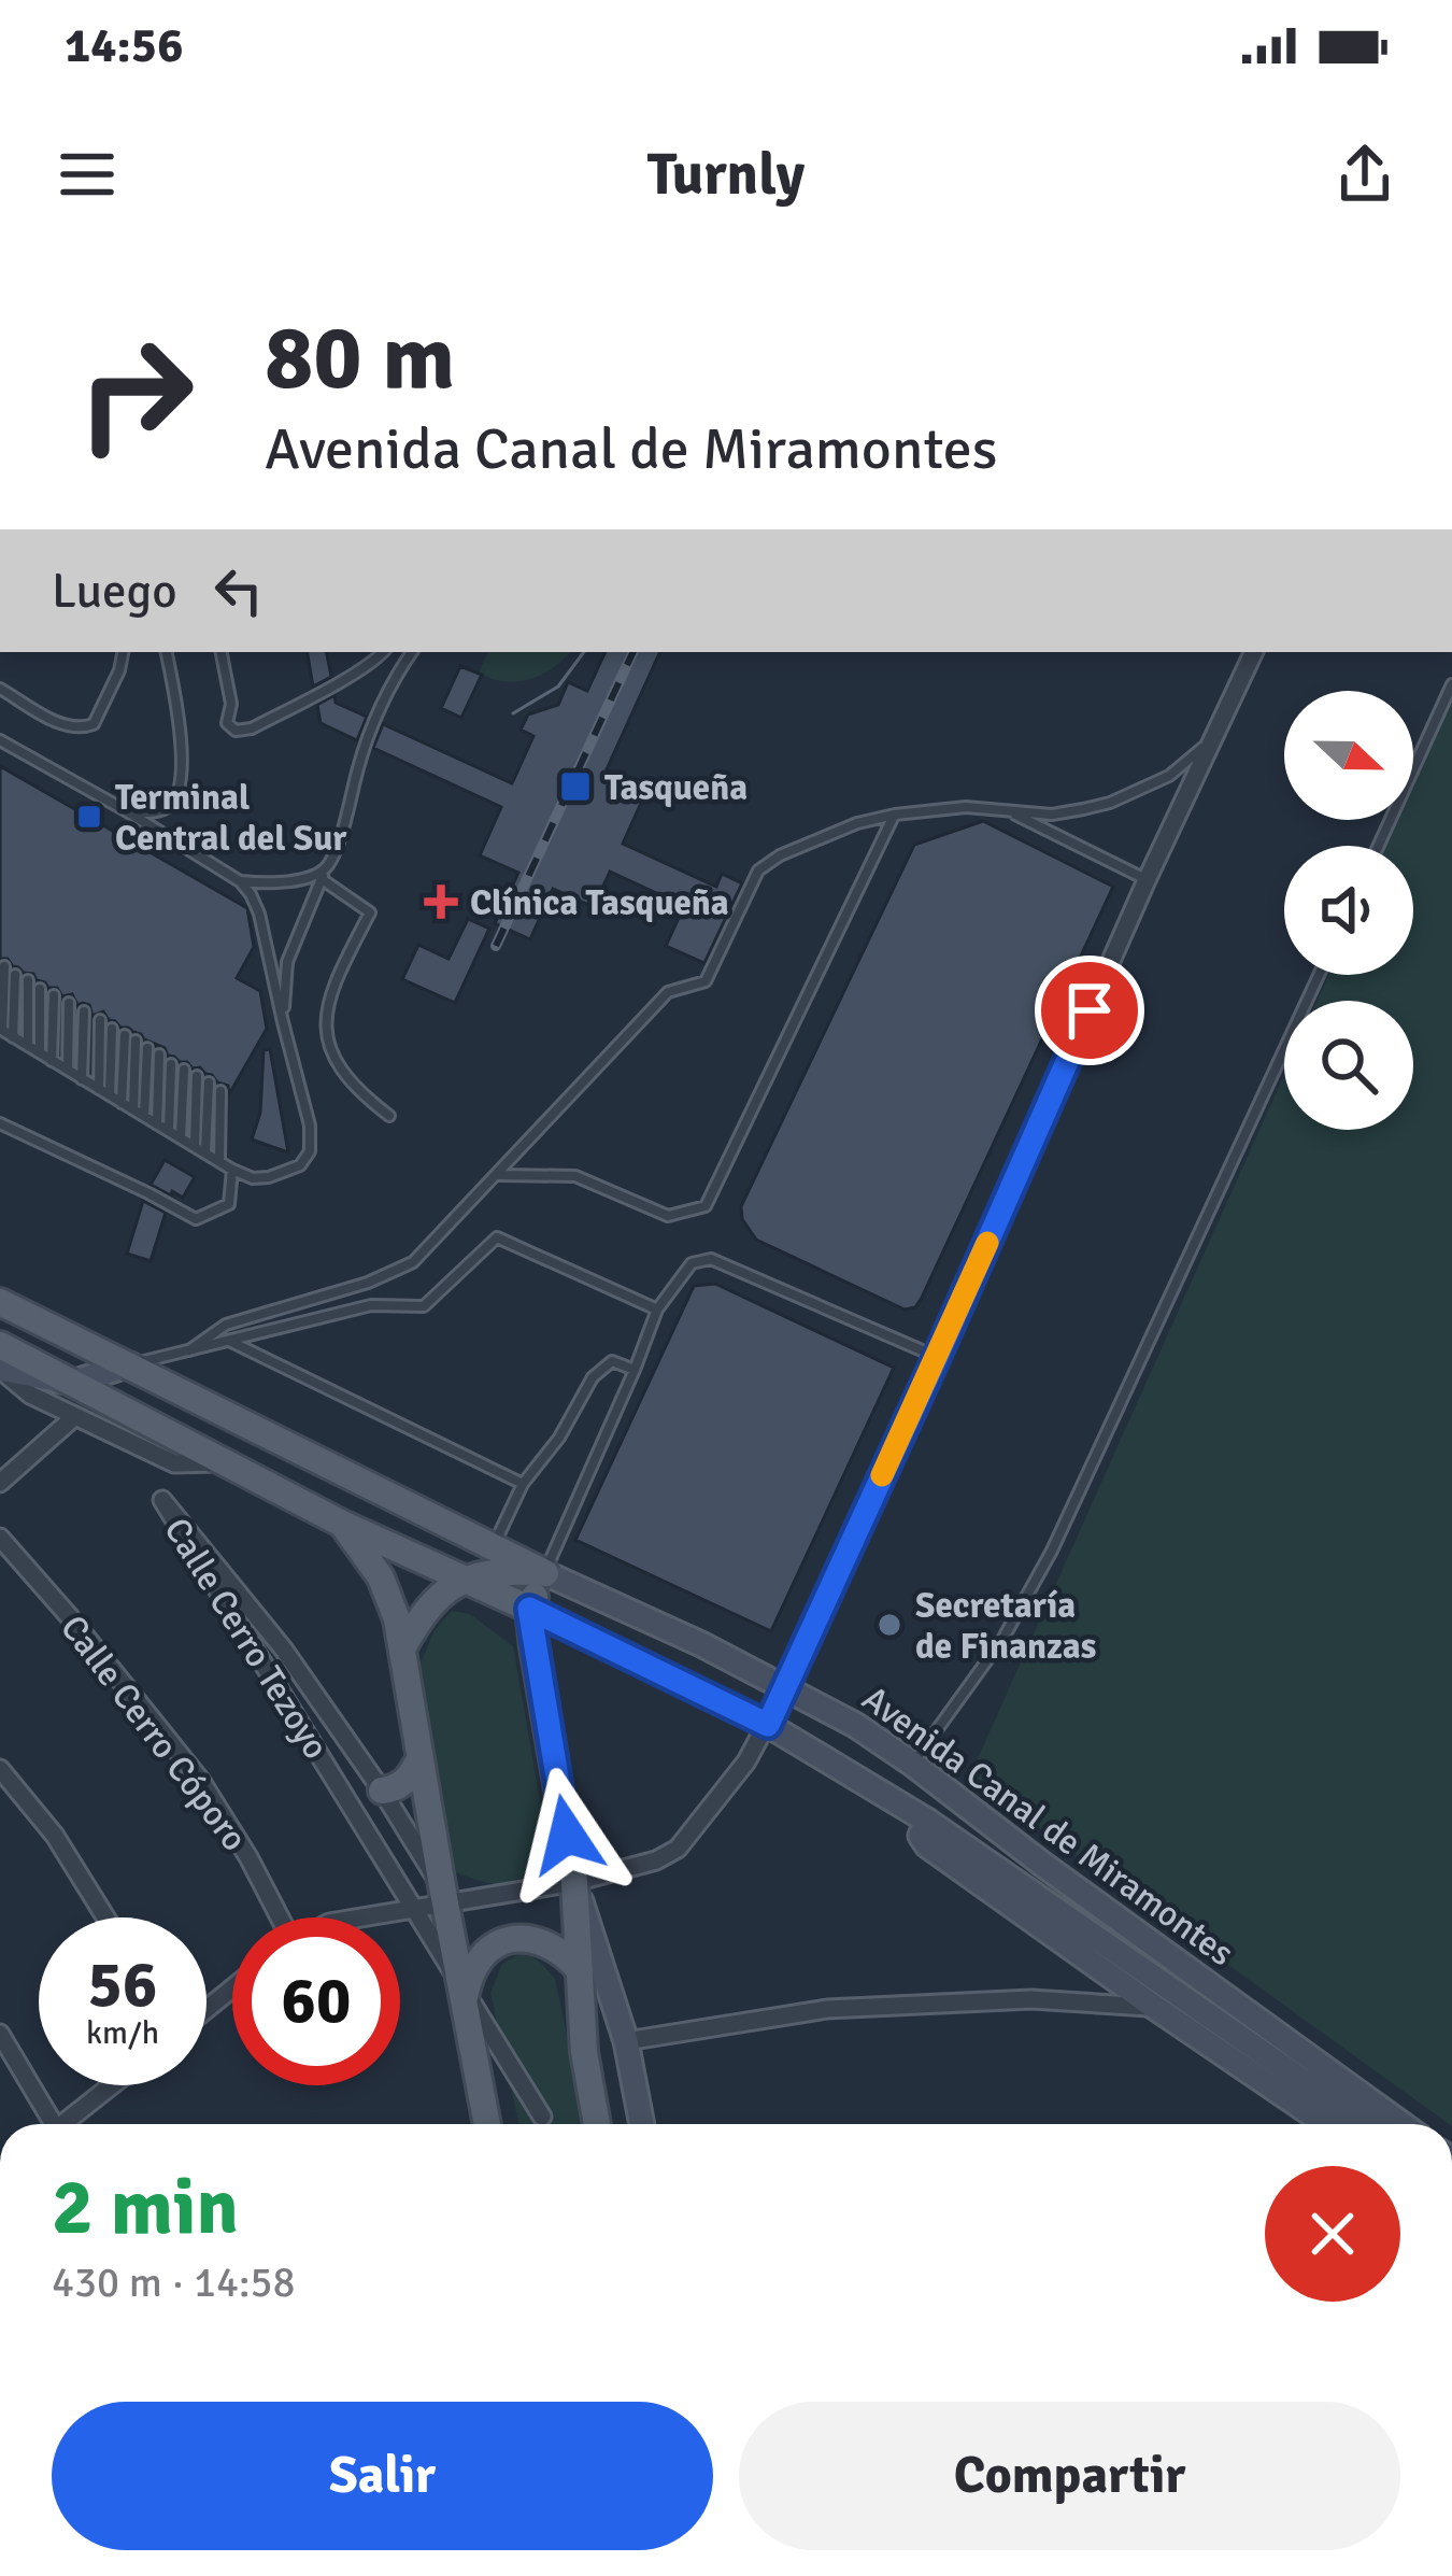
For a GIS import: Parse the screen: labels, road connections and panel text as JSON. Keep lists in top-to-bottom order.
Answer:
{
  "streets": {
    "main road": ["Avenida Canal de Miramontes"],
    "street": ["Calle Cerro Tezoyo", "Calle Cerro Cóporo"]
  },
  "places": {
    "transit": ["Tasqueña", "Terminal Central del Sur"],
    "health": ["Clínica Tasqueña"],
    "other": ["Secretaría de Finanzas"]
  },
  "north": "right",
  "page": {
    "status": "14:56",
    "header": "Turnly",
    "turn": ["80 m", "Avenida Canal de Miramontes"],
    "then": "Luego",
    "speed": "56 km/h",
    "limit": "60",
    "heading": ["2 min", "430 m · 14:58"],
    "buttons": ["Salir", "Compartir"]
  }
}
